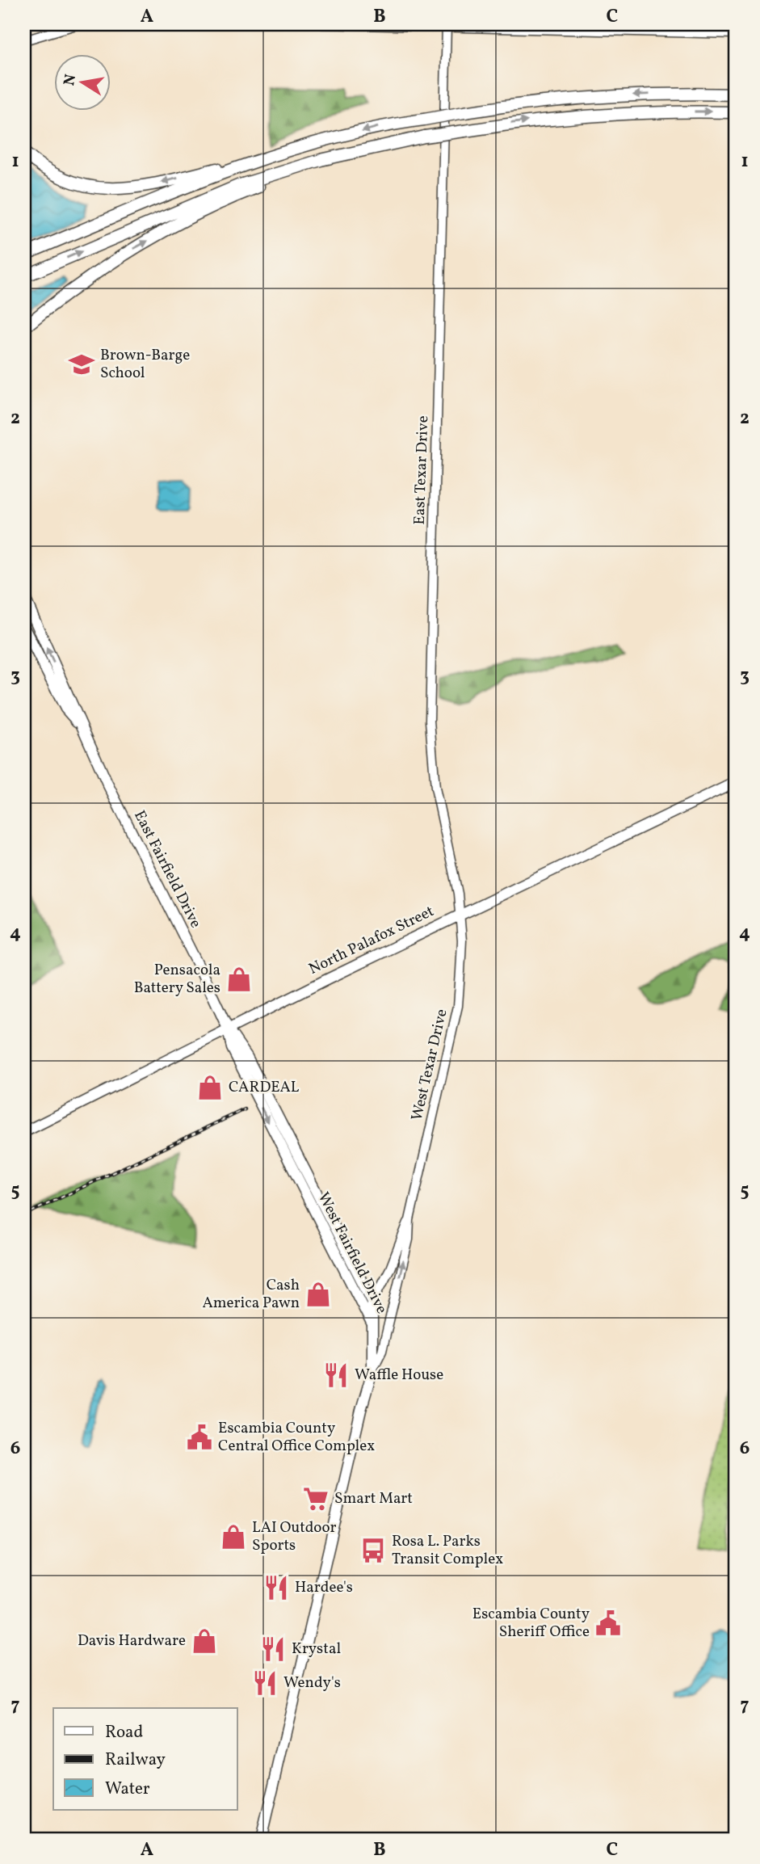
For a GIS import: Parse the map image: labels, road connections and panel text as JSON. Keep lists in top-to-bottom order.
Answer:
{
  "streets": {
    "main road": [
      "East Texar Drive",
      "East Fairfield Drive",
      "North Palafox Street",
      "West Texar Drive",
      "West Fairfield Drive"
    ]
  },
  "crossings": [
    ["East Texar Drive", "North Palafox Street"],
    ["East Texar Drive", "West Texar Drive"],
    ["East Fairfield Drive", "North Palafox Street"],
    ["East Fairfield Drive", "West Fairfield Drive"],
    ["North Palafox Street", "West Texar Drive"],
    ["North Palafox Street", "West Fairfield Drive"],
    ["West Texar Drive", "West Fairfield Drive"]
  ],
  "places": {
    "school or university": ["Brown-Barge School"],
    "shop": [
      "Pensacola Battery Sales",
      "CARDEAL",
      "Cash America Pawn",
      "LAI Outdoor Sports",
      "Davis Hardware"
    ],
    "restaurant": [
      "Waffle House",
      "Hardee's",
      "Krystal",
      "Wendy's"
    ],
    "public building": ["Escambia County Central Office Complex", "Escambia County Sheriff Office"],
    "supermarket": ["Smart Mart"],
    "bus stop": ["Rosa L. Parks Transit Complex"]
  },
  "legend": ["Road", "Railway", "Water"],
  "north": "left",
  "grid": {
    "columns": ["A", "B", "C"],
    "rows": [
      "1",
      "2",
      "3",
      "4",
      "5",
      "6",
      "7"
    ]
  }
}
